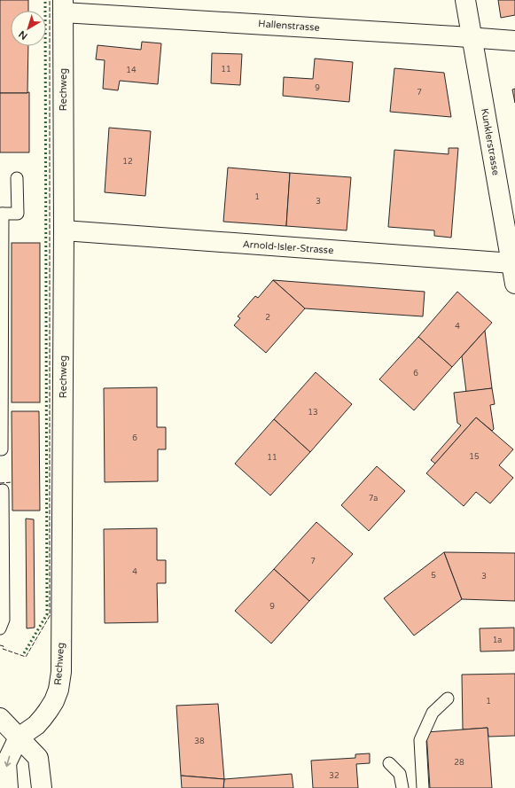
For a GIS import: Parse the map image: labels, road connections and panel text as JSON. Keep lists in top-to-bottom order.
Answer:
{
  "streets": {
    "street": [
      "Hallenstrasse",
      "Rechweg",
      "Kunklerstrasse",
      "Arnold-Isler-Strasse"
    ]
  },
  "crossings": [
    ["Hallenstrasse", "Rechweg"],
    ["Hallenstrasse", "Kunklerstrasse"],
    ["Rechweg", "Arnold-Isler-Strasse"],
    ["Kunklerstrasse", "Arnold-Isler-Strasse"]
  ],
  "house_numbers": [
    "11",
    "14",
    "9",
    "7",
    "12",
    "1",
    "3",
    "2",
    "4",
    "6",
    "13",
    "6",
    "15",
    "11",
    "7a",
    "7",
    "4",
    "5",
    "3",
    "9",
    "1a",
    "1",
    "38",
    "28",
    "32"
  ],
  "north": "bottom left"
}
